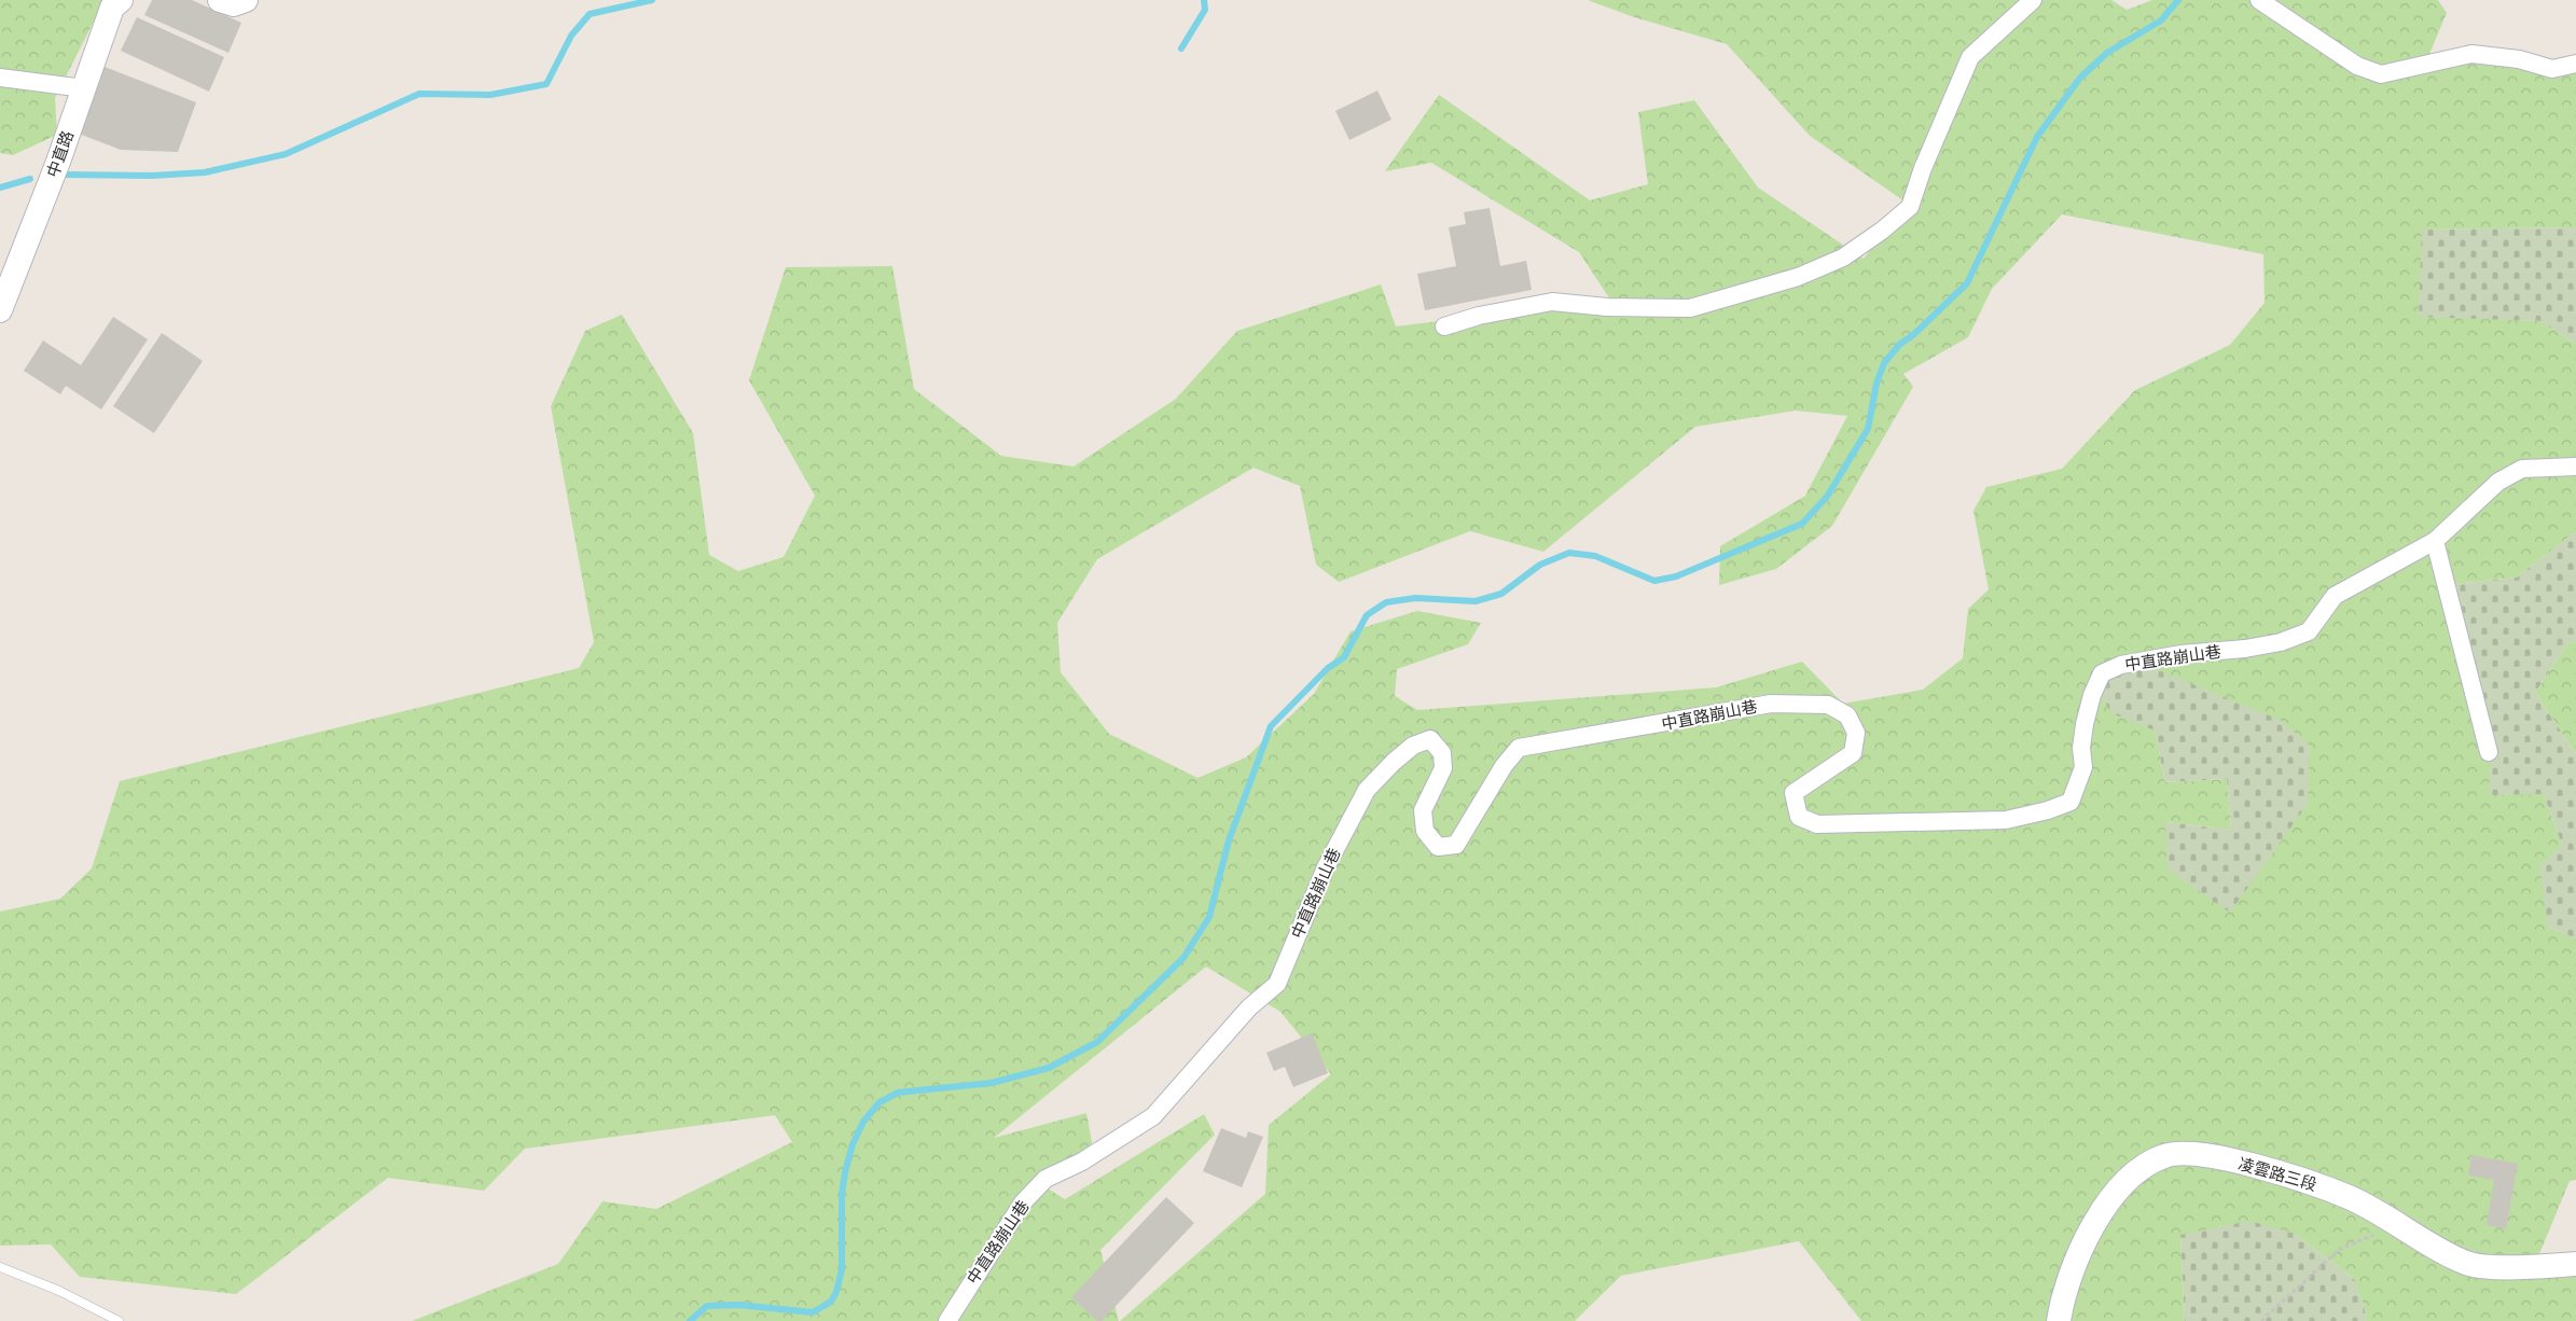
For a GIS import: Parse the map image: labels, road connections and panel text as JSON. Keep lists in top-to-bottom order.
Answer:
{
  "streets": {
    "street": ["中直路", "中直路崩山巷", "凌雲路三段"]
  }
}
